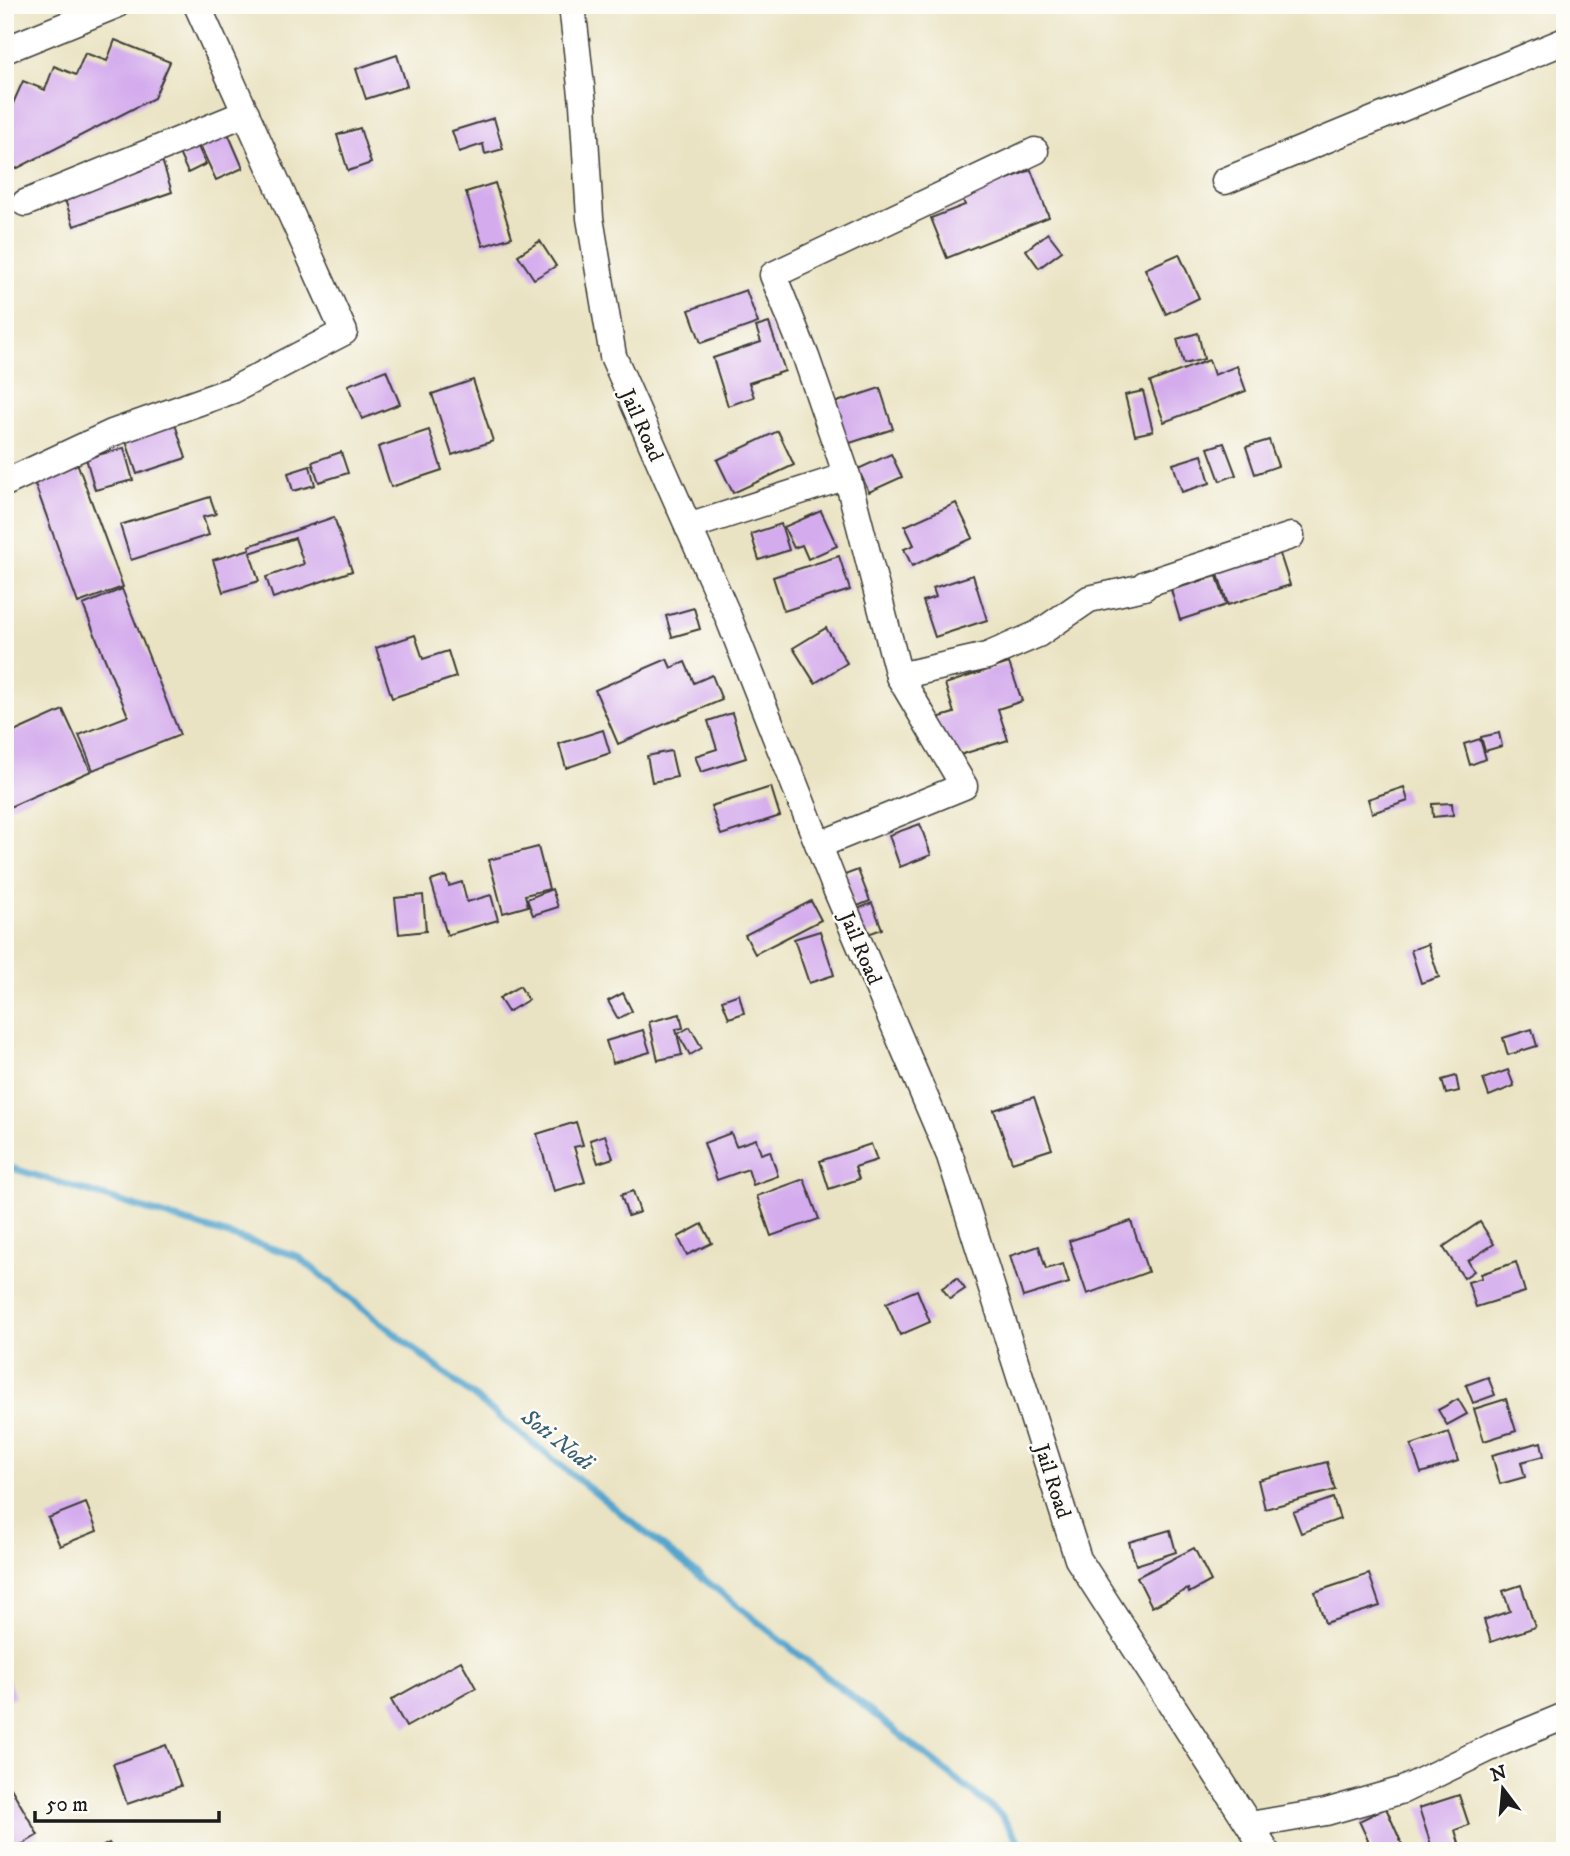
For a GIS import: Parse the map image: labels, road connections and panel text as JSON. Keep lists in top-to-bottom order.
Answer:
{
  "streets": {
    "street": ["Jail Road"]
  },
  "water": ["Soti Nodi"],
  "scale_bar": "50 m",
  "north": "top"
}
